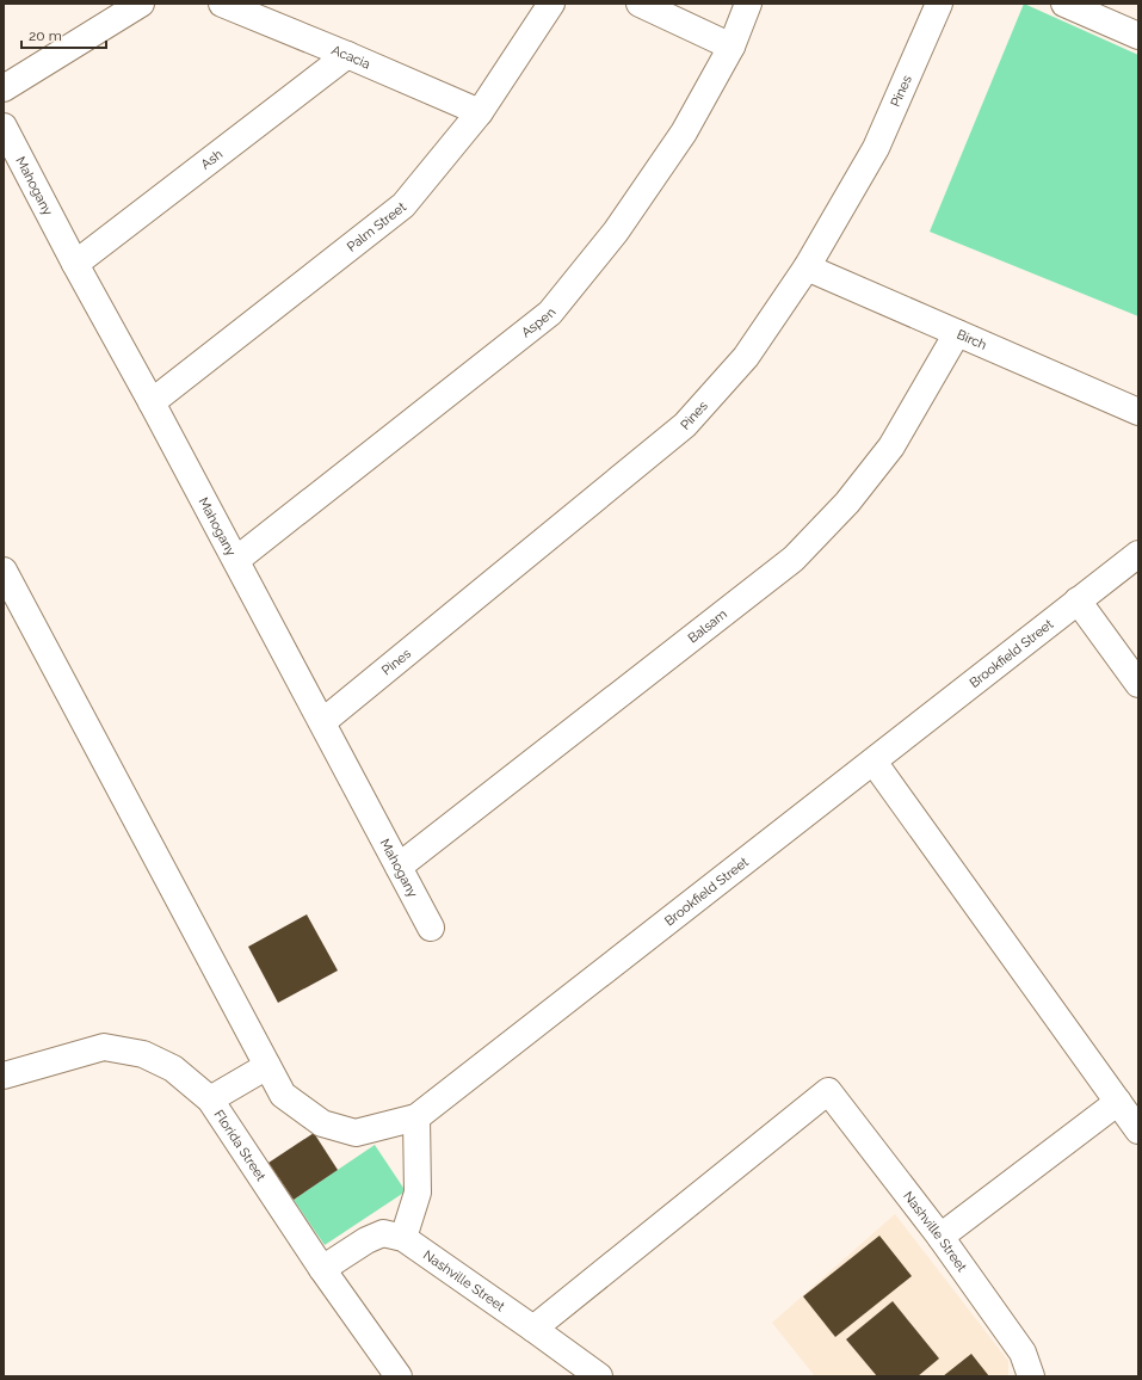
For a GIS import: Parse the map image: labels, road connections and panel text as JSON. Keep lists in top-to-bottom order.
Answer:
{
  "streets": {
    "street": [
      "Acacia",
      "Pines",
      "Ash",
      "Mahogany",
      "Palm Street",
      "Aspen",
      "Birch",
      "Balsam",
      "Brookfield Street",
      "Florida Street",
      "Nashville Street"
    ]
  },
  "crossings": [
    ["Acacia", "Ash"],
    ["Acacia", "Palm Street"],
    ["Pines", "Mahogany"],
    ["Pines", "Birch"],
    ["Ash", "Mahogany"],
    ["Mahogany", "Palm Street"],
    ["Mahogany", "Aspen"],
    ["Mahogany", "Balsam"],
    ["Birch", "Balsam"],
    ["Florida Street", "Nashville Street"]
  ],
  "scale_bar": "20 m"
}
